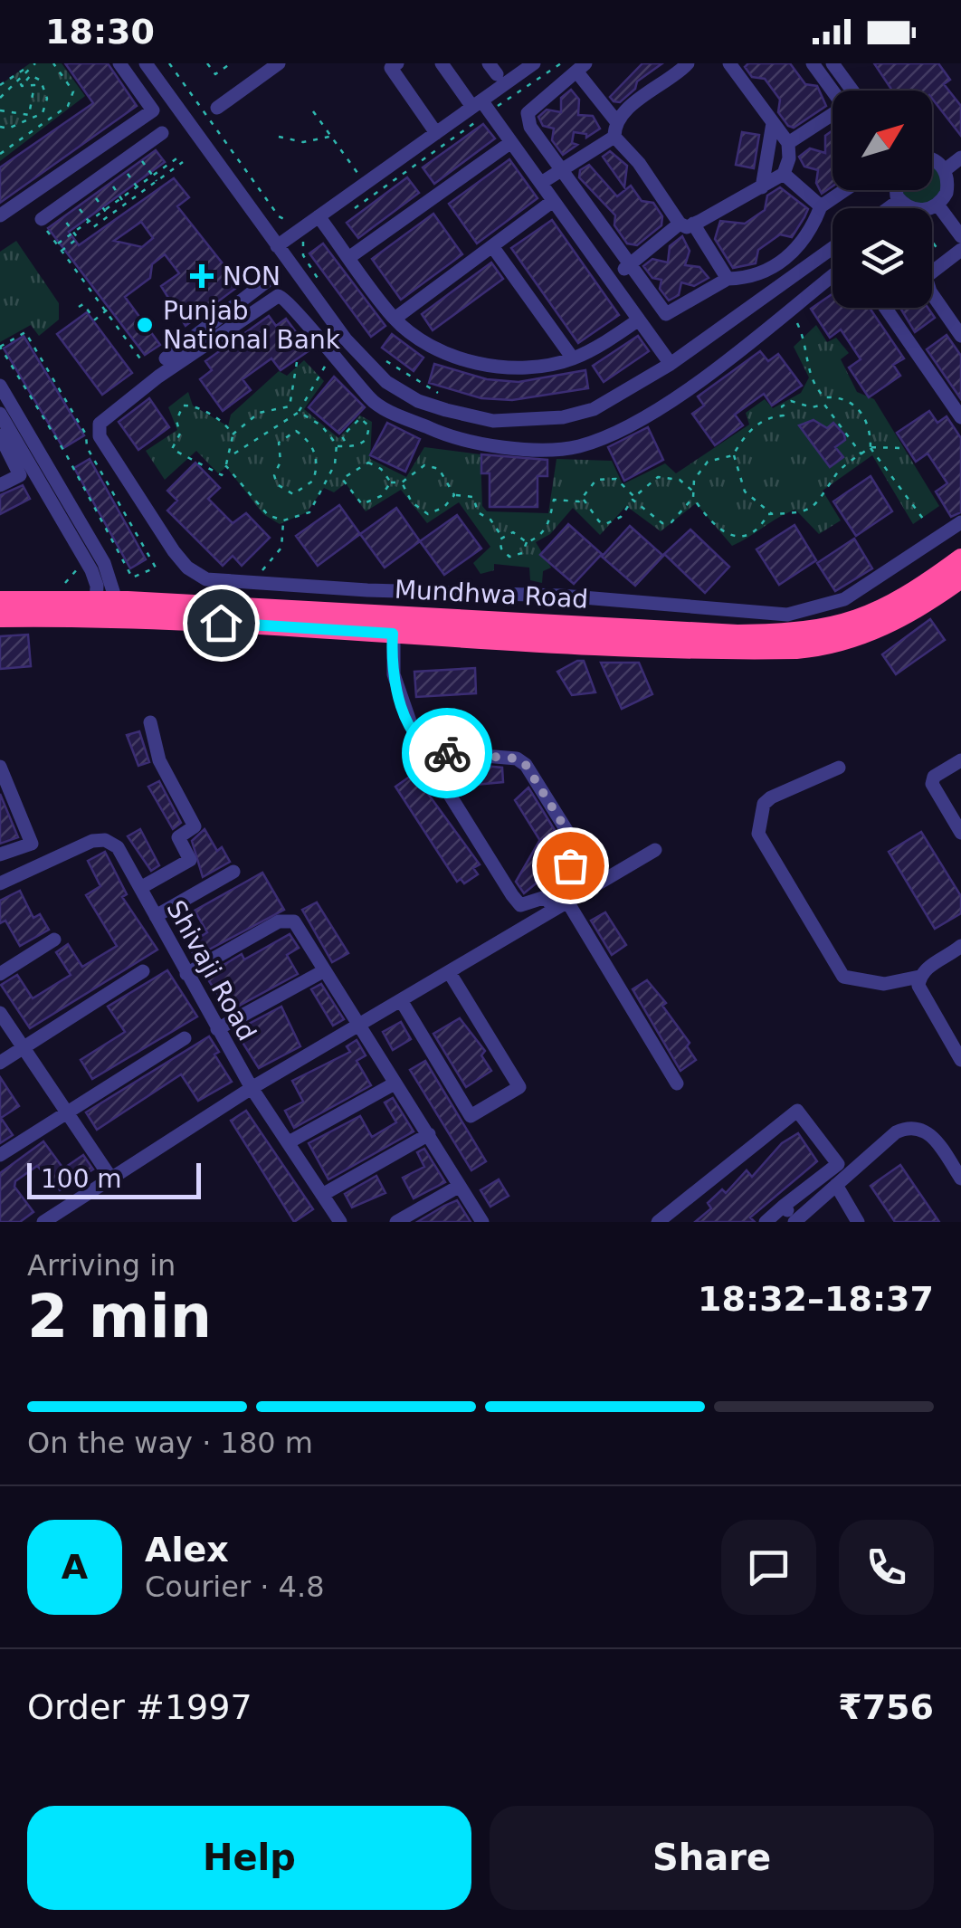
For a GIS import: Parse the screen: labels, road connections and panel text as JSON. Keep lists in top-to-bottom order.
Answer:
{
  "streets": {
    "highway": ["Mundhwa Road"],
    "street": ["Shivaji Road"]
  },
  "places": {
    "health": ["NON"],
    "other": ["Punjab National Bank"]
  },
  "scale_bar": "100 m",
  "north": "top right",
  "page": {
    "status": "18:30",
    "scale": "100 m",
    "heading": ["2 min", "Arriving in", "18:32–18:37"],
    "panel": [
      "Alex",
      "Courier · 4.8",
      "Order #1997",
      "₹756"
    ],
    "bar": "On the way · 180 m",
    "round": "A",
    "buttons": ["Help", "Share"]
  }
}
